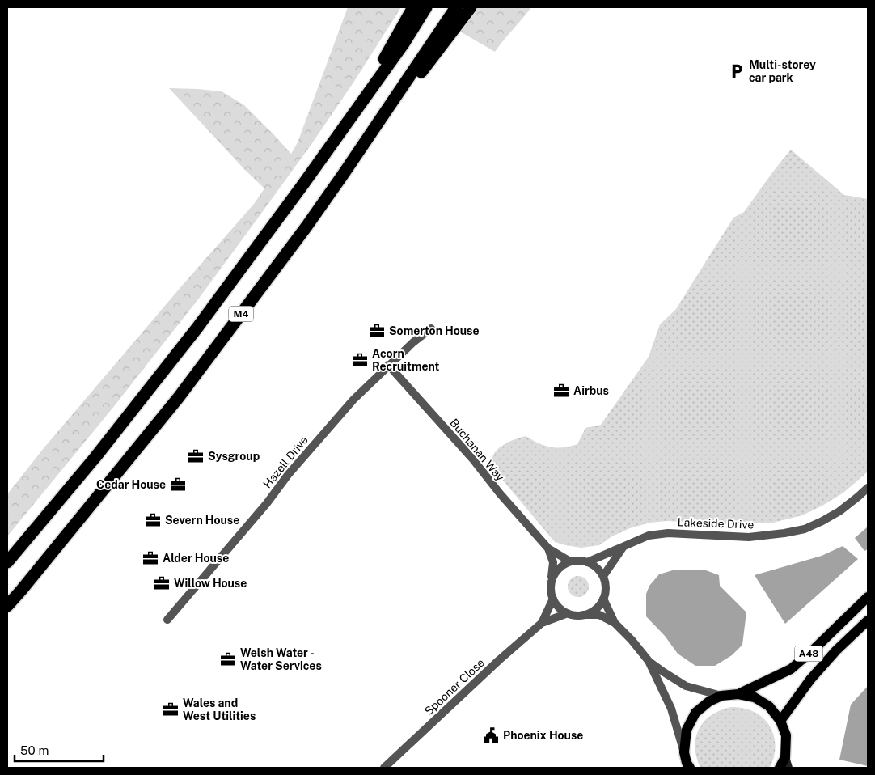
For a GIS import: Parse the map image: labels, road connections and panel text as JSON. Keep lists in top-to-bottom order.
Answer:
{
  "streets": {
    "highway": ["M4"],
    "main road": ["A48"],
    "street": [
      "Buchanan Way",
      "Hazell Drive",
      "Lakeside Drive",
      "Spooner Close"
    ]
  },
  "crossings": [
    ["Buchanan Way", "Hazell Drive"],
    ["Buchanan Way", "Lakeside Drive"],
    ["Buchanan Way", "Spooner Close"],
    ["Lakeside Drive", "Spooner Close"]
  ],
  "places": {
    "parking": ["Multi-storey car park"],
    "office": [
      "Somerton House",
      "Acorn Recruitment",
      "Airbus",
      "Sysgroup",
      "Cedar House",
      "Severn House",
      "Alder House",
      "Willow House",
      "Welsh Water - Water Services",
      "Wales and West Utilities"
    ],
    "public building": ["Phoenix House"]
  },
  "scale_bar": "50 m"
}
